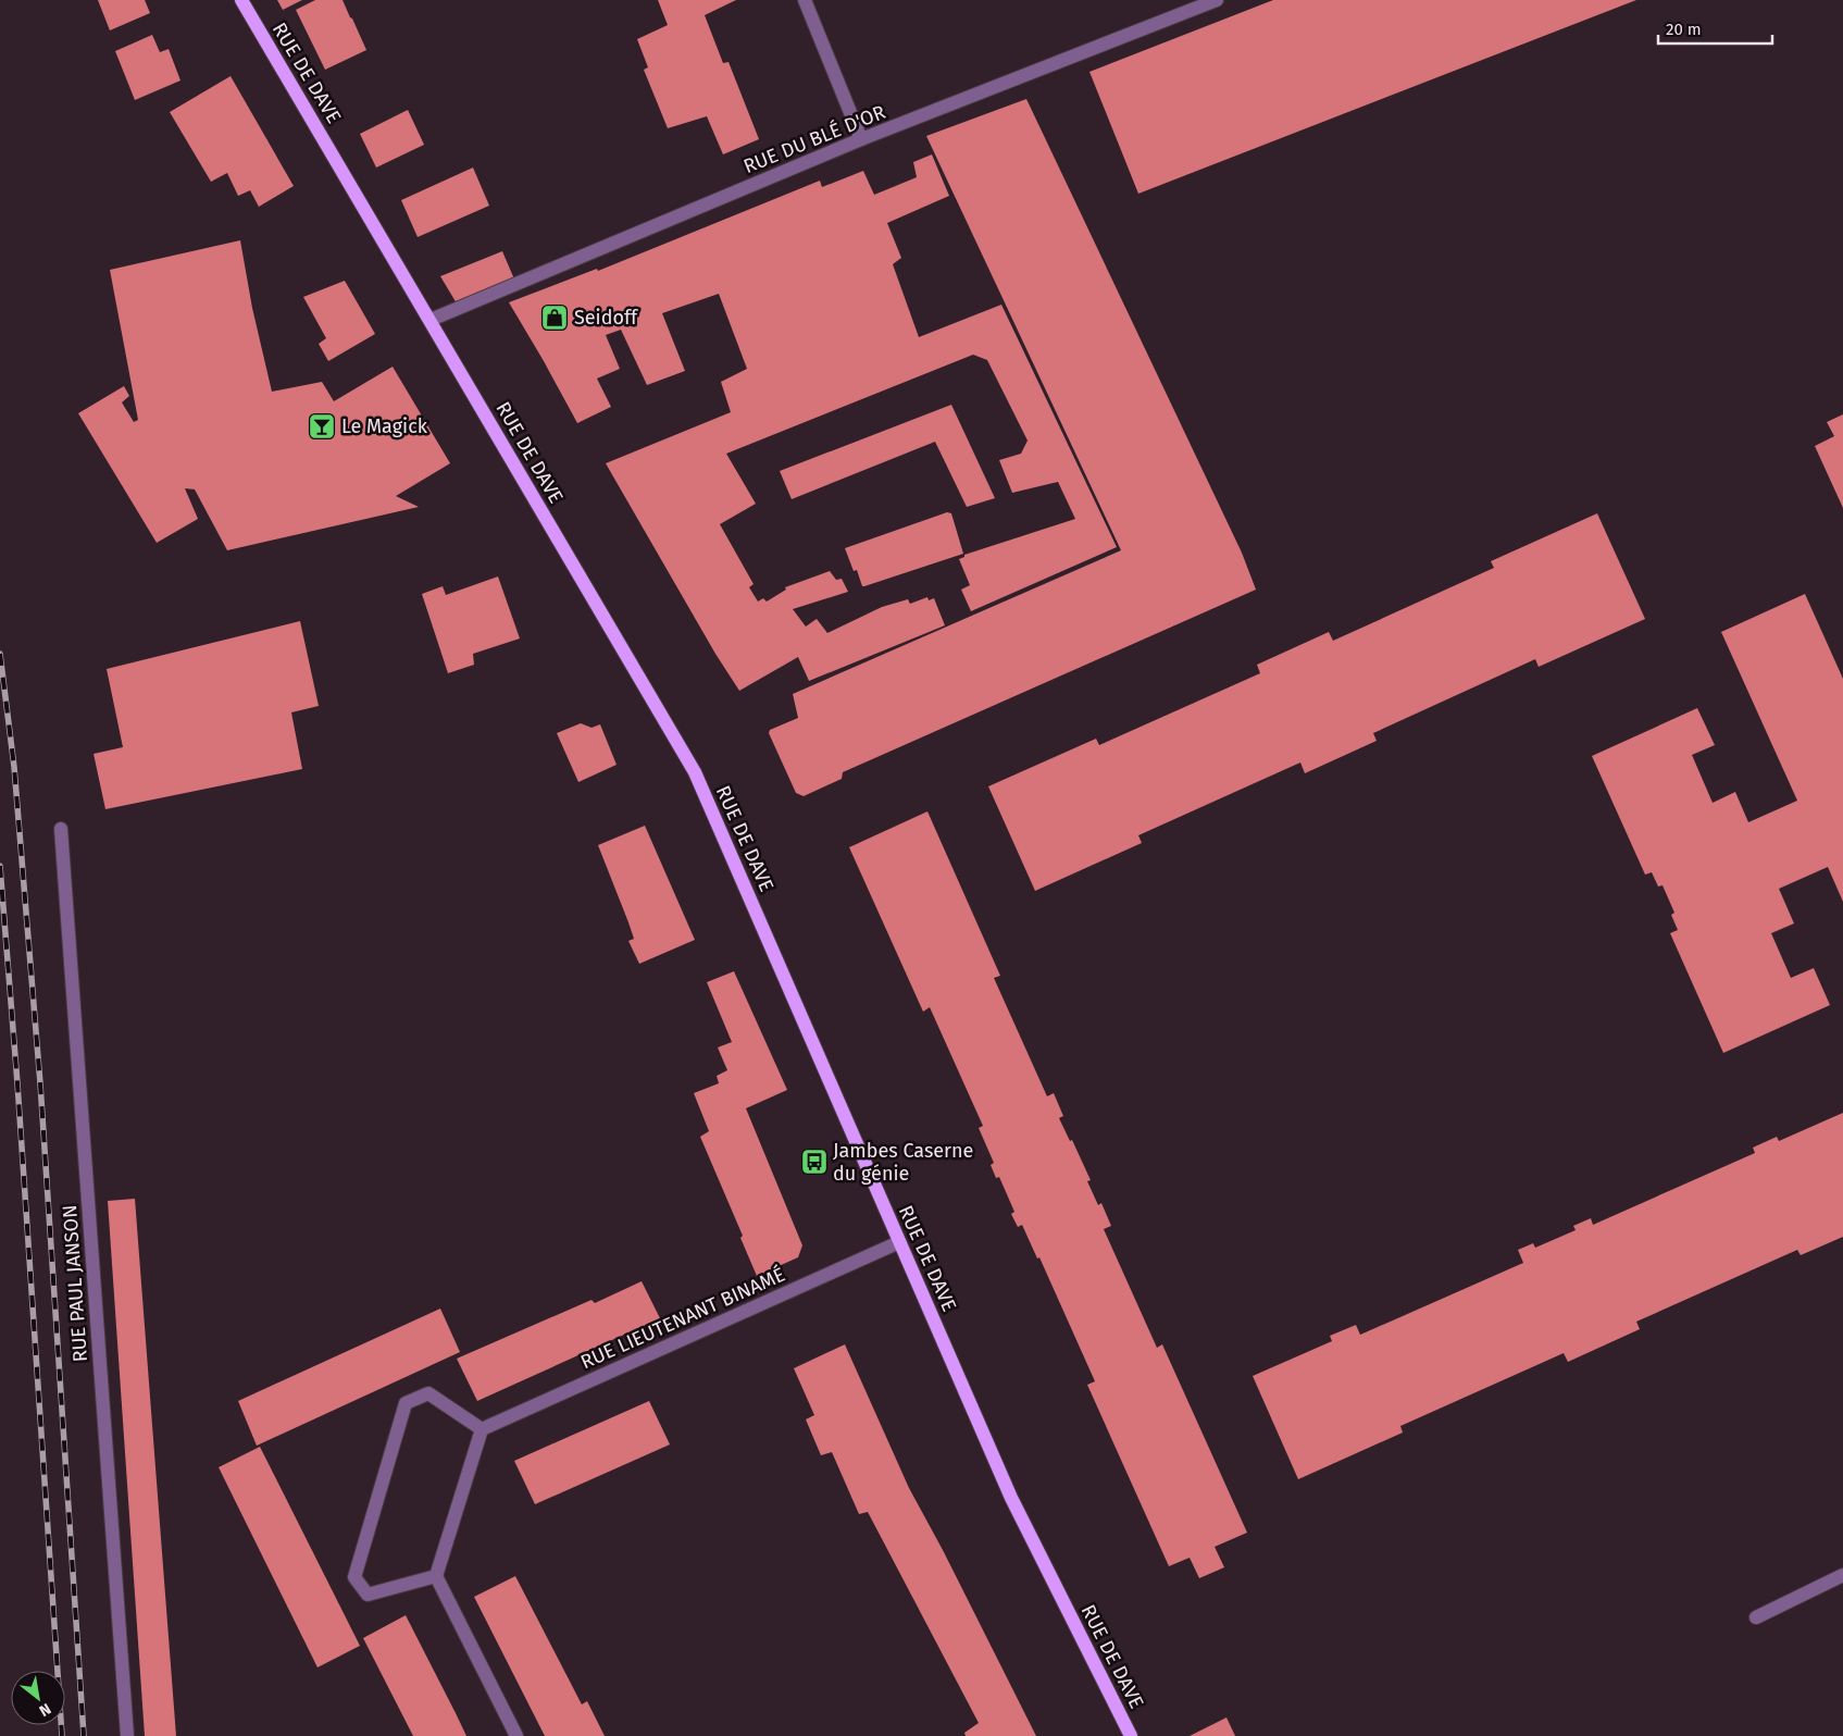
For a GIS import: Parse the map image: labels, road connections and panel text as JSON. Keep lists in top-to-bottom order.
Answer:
{
  "streets": {
    "main road": ["RUE DE DAVE"],
    "street": ["RUE DU BLÉ D'OR", "RUE PAUL JANSON", "RUE LIEUTENANT BINAMÉ"]
  },
  "crossings": [
    ["RUE DE DAVE", "RUE DU BLÉ D'OR"],
    ["RUE DE DAVE", "RUE LIEUTENANT BINAMÉ"]
  ],
  "places": {
    "shop": ["Seidoff"],
    "bar": ["Le Magick"],
    "bus stop": ["Jambes Caserne du génie"]
  },
  "scale_bar": "20 m",
  "north": "bottom right"
}
